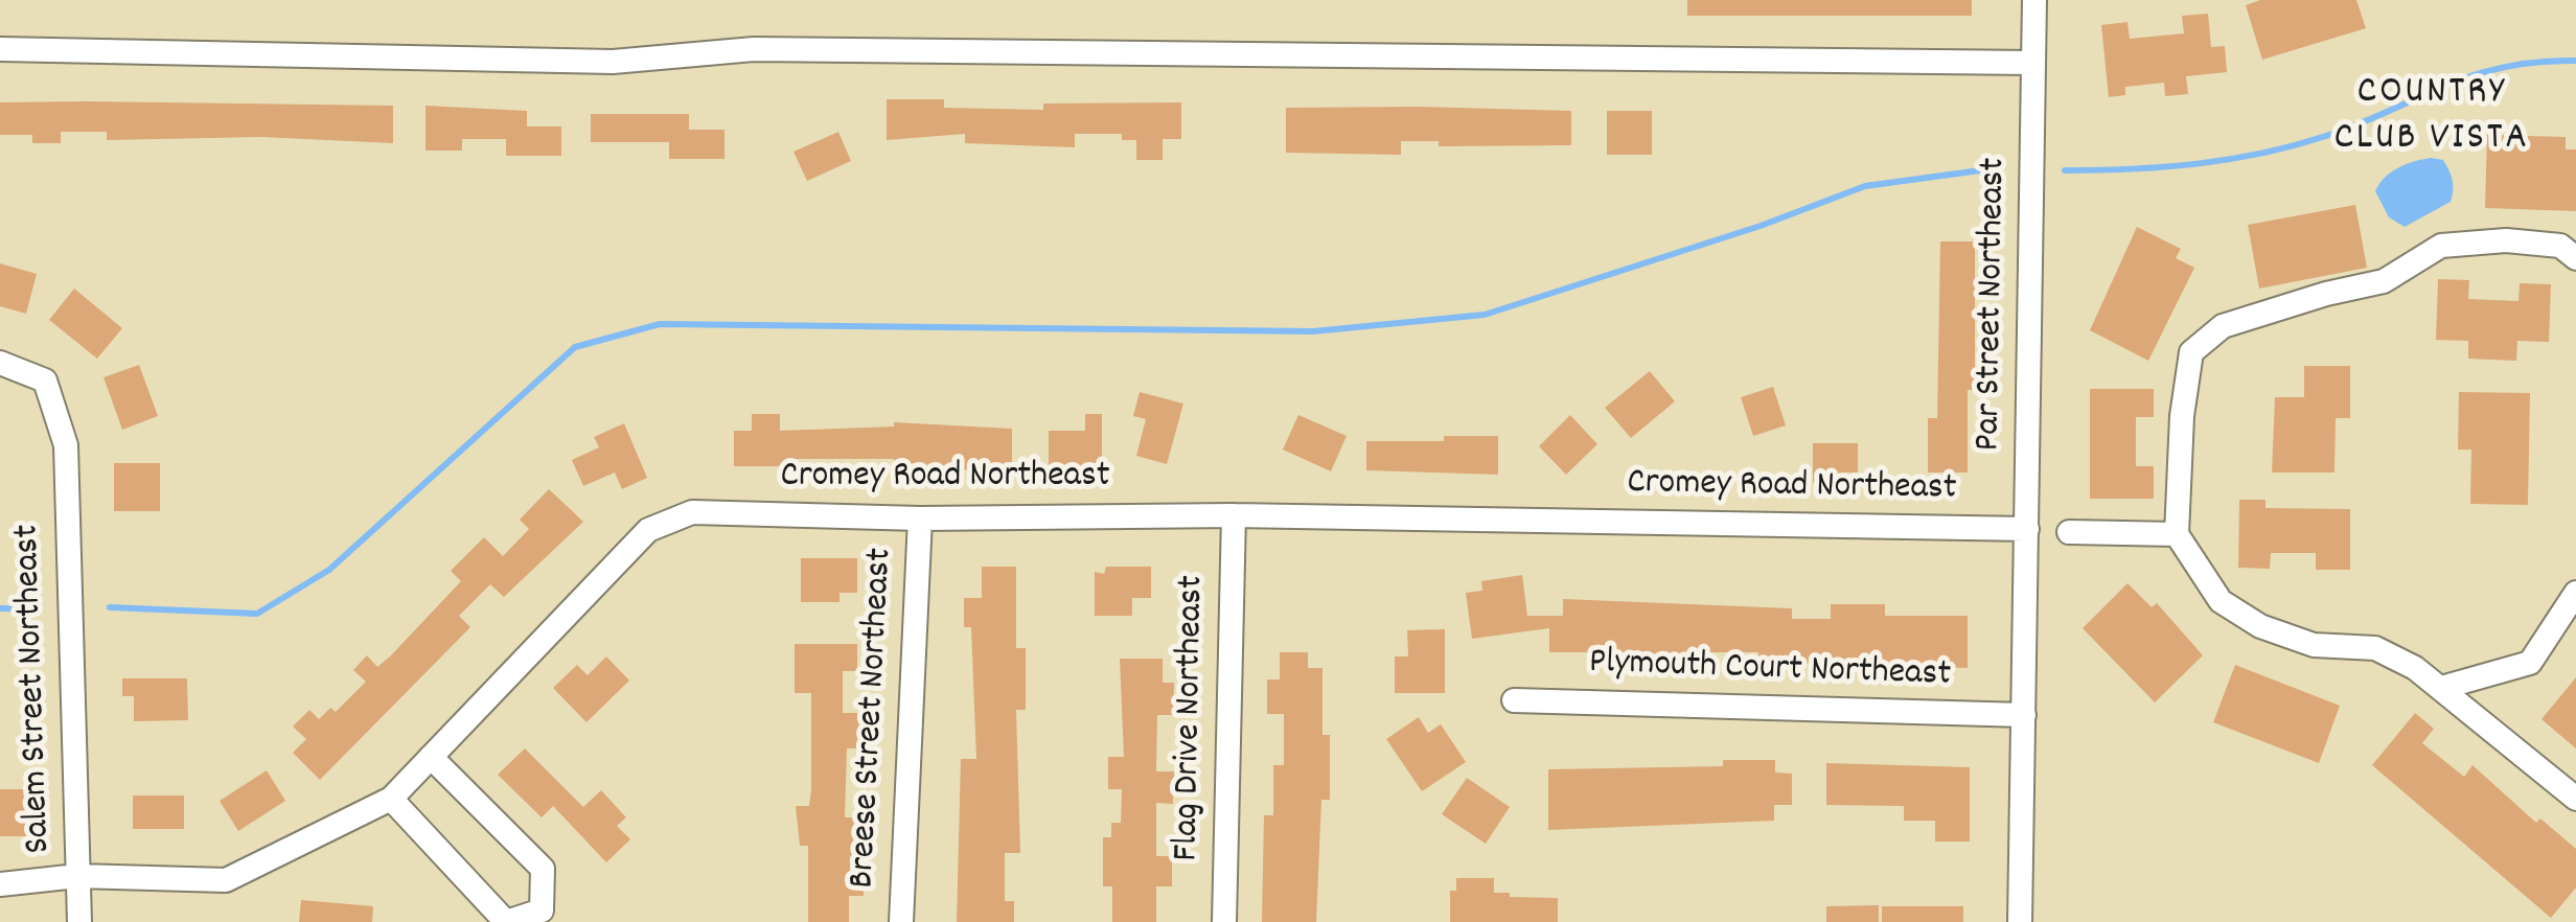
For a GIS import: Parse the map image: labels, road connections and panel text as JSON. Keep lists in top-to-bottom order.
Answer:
{
  "streets": {
    "street": [
      "Par Street Northeast",
      "Cromey Road Northeast",
      "Plymouth Court Northeast",
      "Salem Street Northeast",
      "Breese Street Northeast",
      "Flag Drive Northeast"
    ]
  },
  "crossings": [
    ["Par Street Northeast", "Cromey Road Northeast"],
    ["Par Street Northeast", "Plymouth Court Northeast"],
    ["Cromey Road Northeast", "Salem Street Northeast"],
    ["Cromey Road Northeast", "Breese Street Northeast"],
    ["Cromey Road Northeast", "Flag Drive Northeast"]
  ],
  "districts": ["COUNTRY CLUB VISTA"]
}
